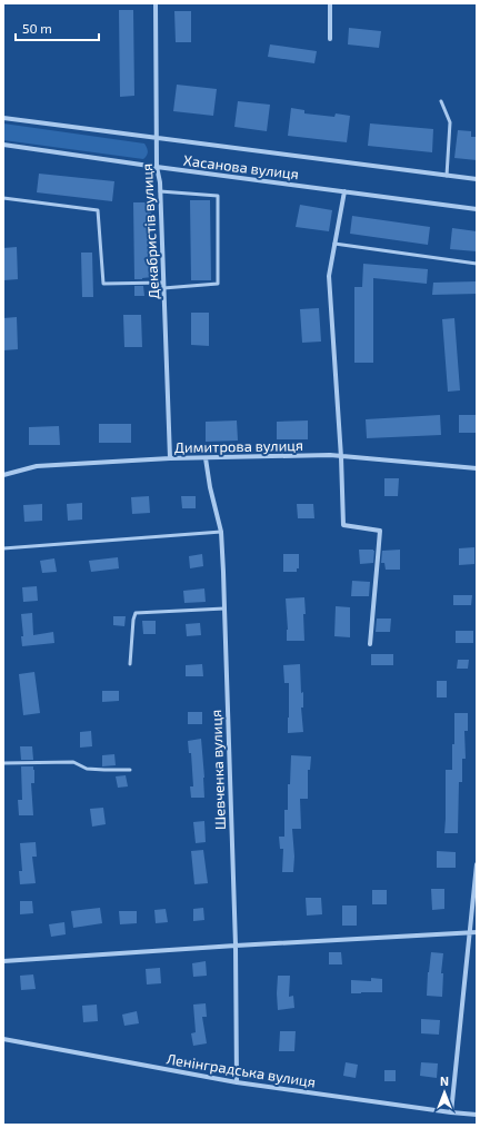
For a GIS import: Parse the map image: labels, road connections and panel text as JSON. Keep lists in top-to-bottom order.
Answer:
{
  "streets": {
    "street": [
      "Хасанова вулиця",
      "Декабристів вулиця",
      "Димитрова вулиця",
      "Шевченка вулиця",
      "Ленінградська вулиця"
    ]
  },
  "crossings": [
    ["Хасанова вулиця", "Декабристів вулиця"],
    ["Декабристів вулиця", "Димитрова вулиця"],
    ["Димитрова вулиця", "Шевченка вулиця"],
    ["Шевченка вулиця", "Ленінградська вулиця"]
  ],
  "scale_bar": "50 m",
  "north": "top"
}
